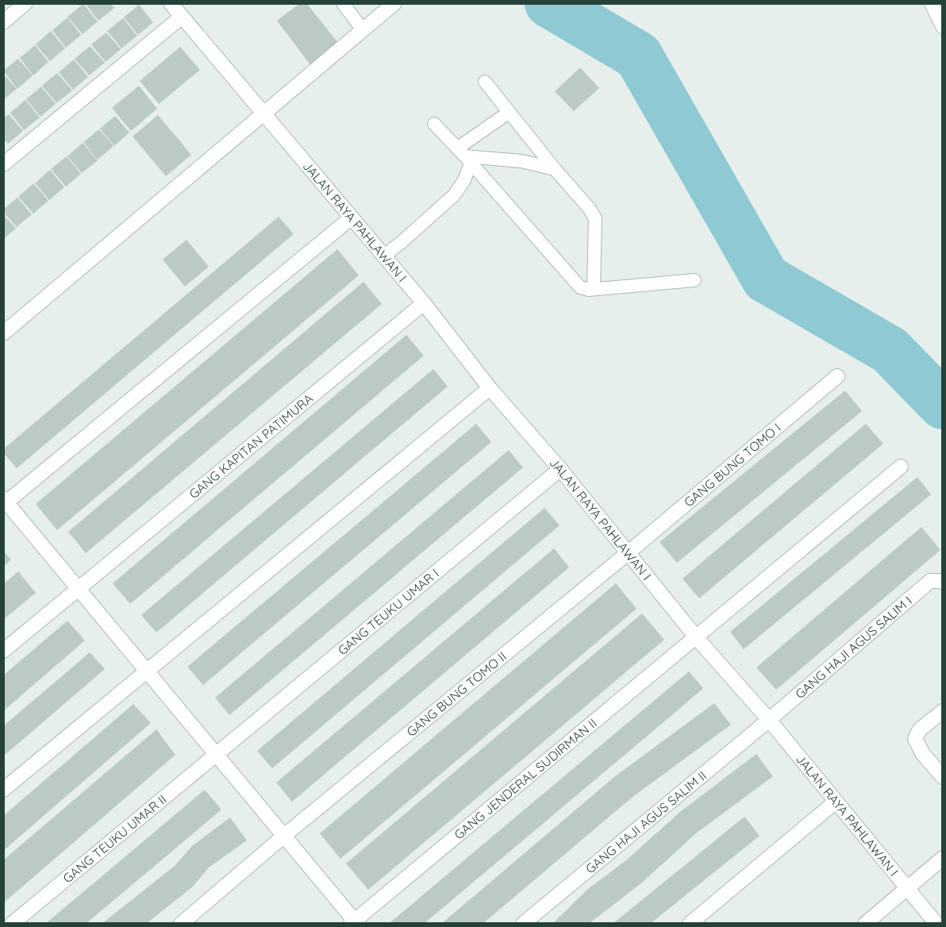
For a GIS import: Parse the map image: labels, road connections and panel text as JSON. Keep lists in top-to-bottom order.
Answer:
{
  "streets": {
    "street": [
      "JALAN RAYA PAHLAWAN I",
      "GANG KAPITAN PATIMURA",
      "GANG BUNG TOMO I",
      "GANG TEUKU UMAR I",
      "GANG HAJI AGUS SALIM I",
      "GANG BUNG TOMO II",
      "GANG JENDERAL SUDIRMAN II",
      "GANG HAJI AGUS SALIM II",
      "GANG TEUKU UMAR II"
    ]
  },
  "crossings": [
    ["JALAN RAYA PAHLAWAN I", "GANG KAPITAN PATIMURA"],
    ["JALAN RAYA PAHLAWAN I", "GANG BUNG TOMO I"],
    ["JALAN RAYA PAHLAWAN I", "GANG TEUKU UMAR I"],
    ["JALAN RAYA PAHLAWAN I", "GANG HAJI AGUS SALIM I"],
    ["JALAN RAYA PAHLAWAN I", "GANG BUNG TOMO II"],
    ["JALAN RAYA PAHLAWAN I", "GANG JENDERAL SUDIRMAN II"],
    ["JALAN RAYA PAHLAWAN I", "GANG HAJI AGUS SALIM II"],
    ["GANG BUNG TOMO I", "GANG BUNG TOMO II"],
    ["GANG TEUKU UMAR I", "GANG TEUKU UMAR II"],
    ["GANG HAJI AGUS SALIM I", "GANG HAJI AGUS SALIM II"]
  ]
}
